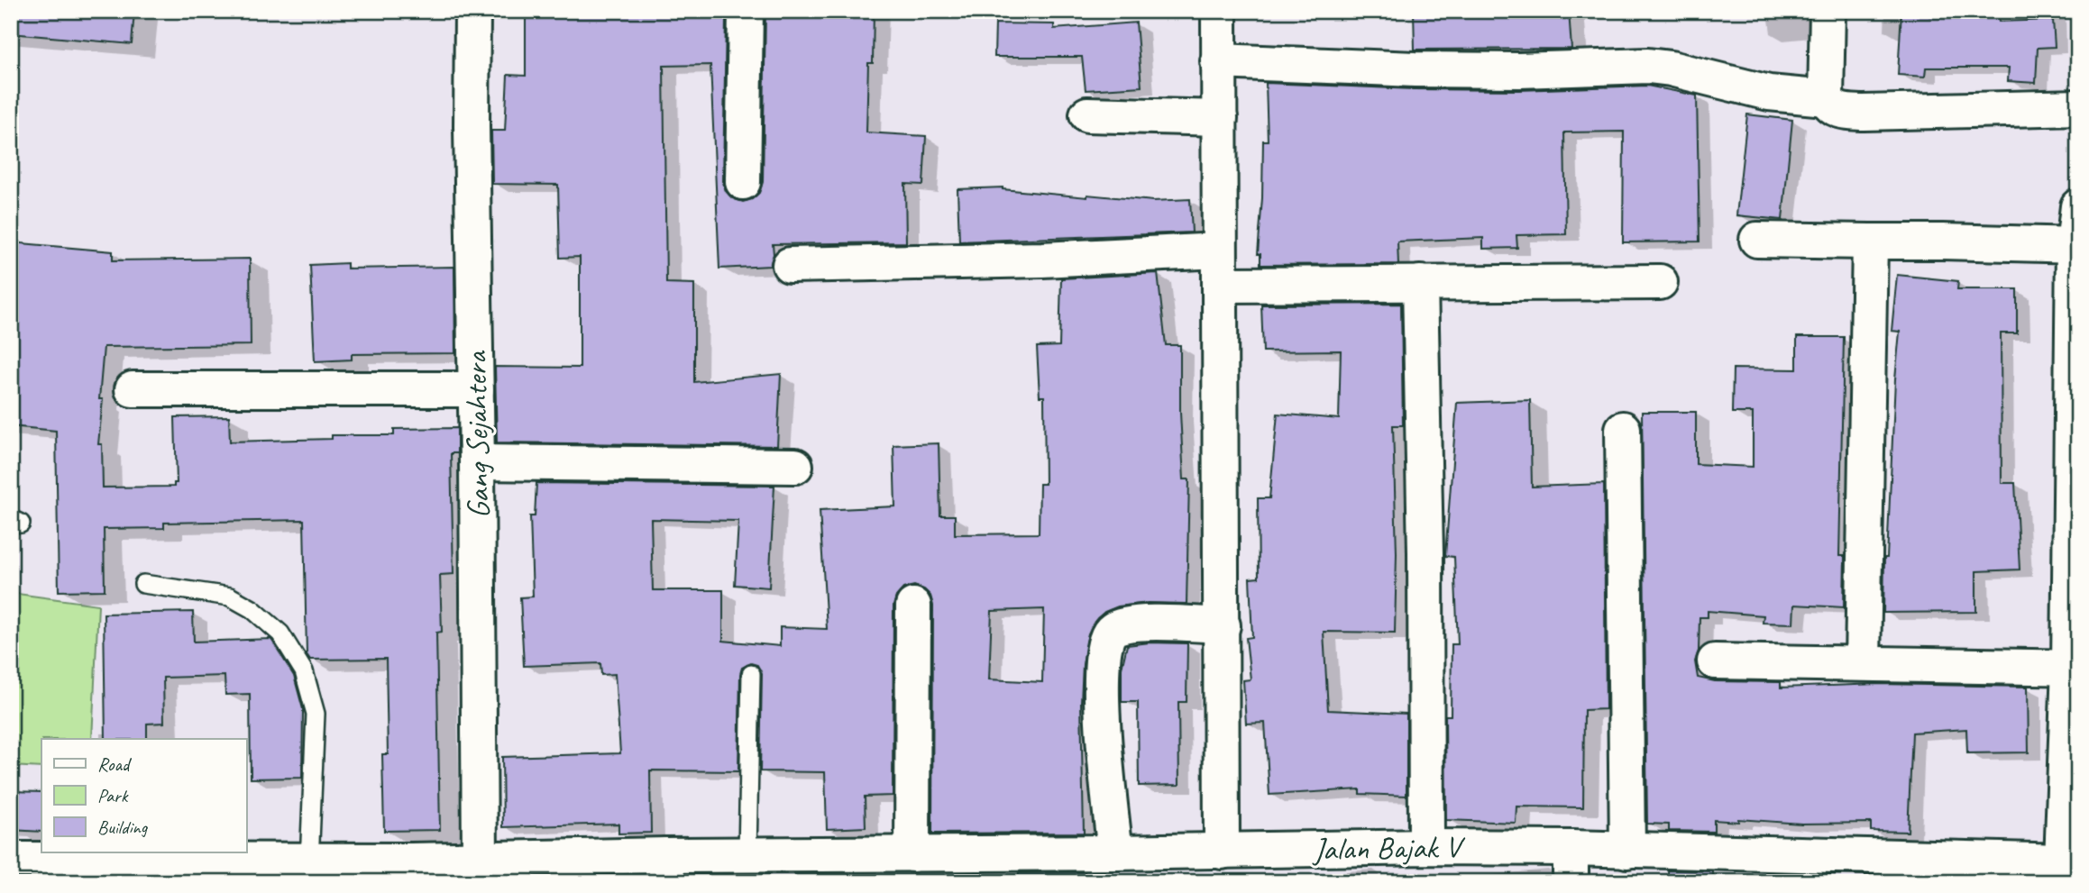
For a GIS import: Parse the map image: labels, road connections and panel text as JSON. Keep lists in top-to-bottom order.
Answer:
{
  "streets": {
    "street": ["Gang Sejahtera", "Jalan Bajak V"]
  },
  "crossings": [
    ["Gang Sejahtera", "Jalan Bajak V"]
  ],
  "legend": ["Road", "Park", "Building"]
}
